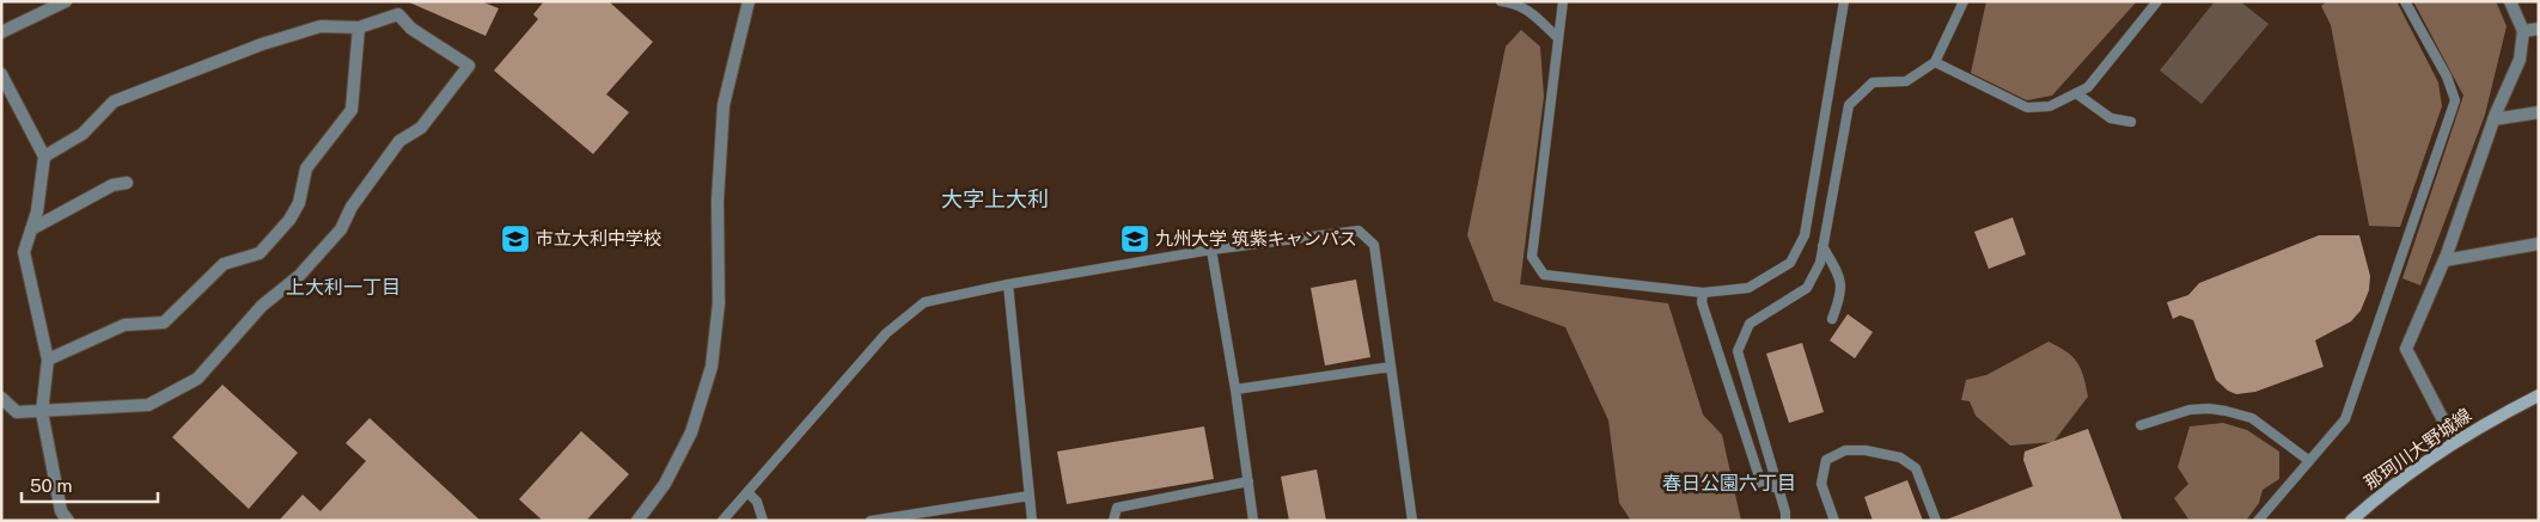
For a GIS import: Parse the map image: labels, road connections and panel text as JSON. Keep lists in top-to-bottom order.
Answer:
{
  "streets": {
    "main road": ["那珂川大野城線"]
  },
  "districts": ["大字上大利", "上大利一丁目", "春日公園六丁目"],
  "places": {
    "school or university": ["市立大利中学校", "九州大学 筑紫キャンパス"]
  },
  "scale_bar": "50 m"
}
